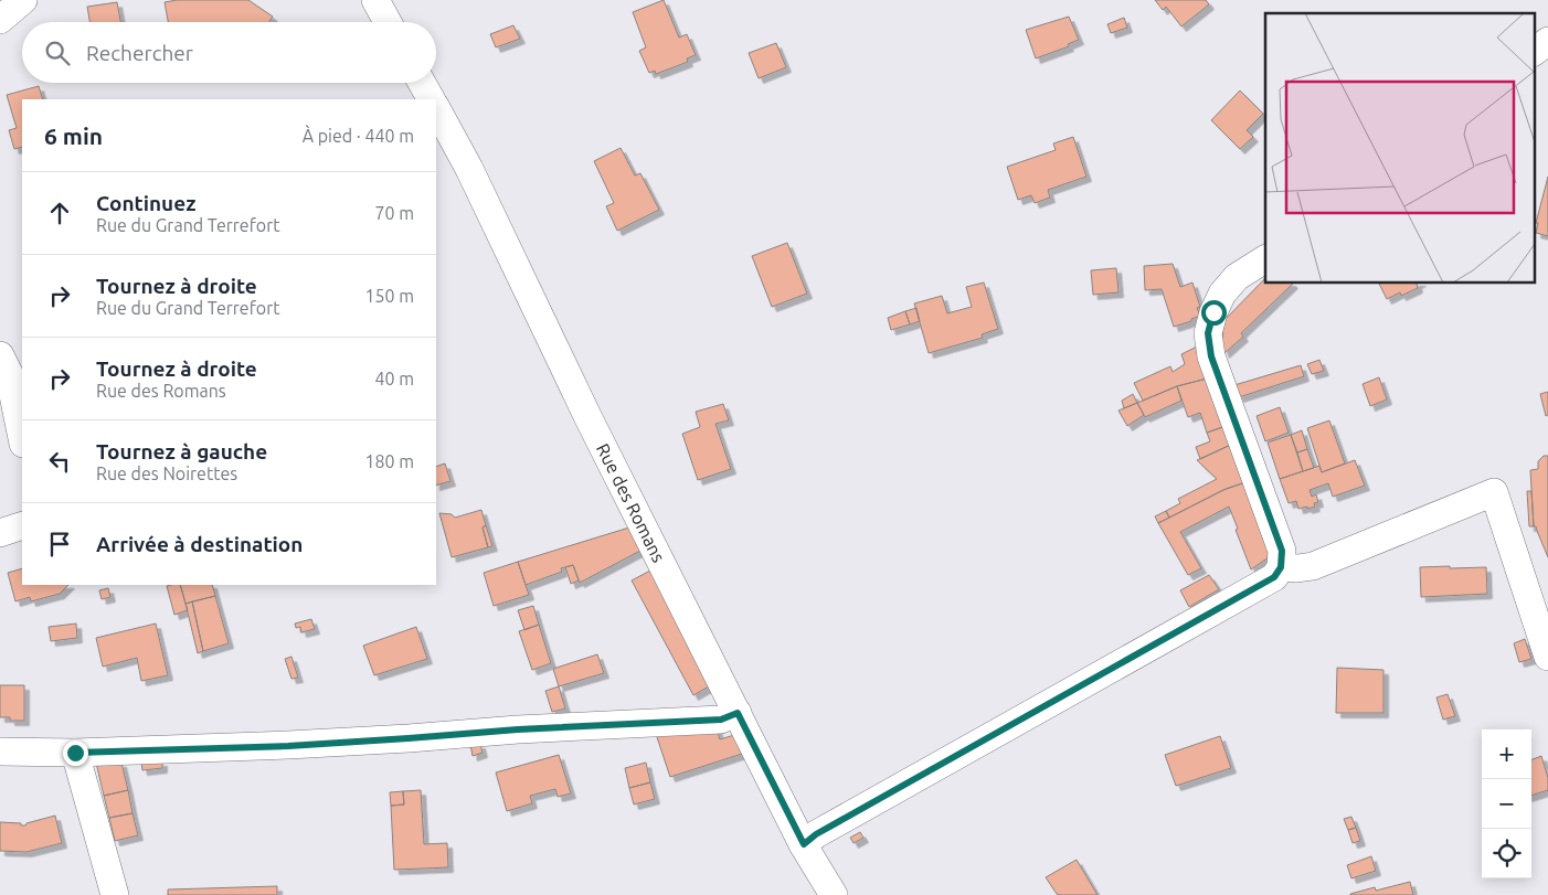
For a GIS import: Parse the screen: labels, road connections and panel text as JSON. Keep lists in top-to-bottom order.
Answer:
{
  "streets": {
    "street": ["Rue des Romans"]
  },
  "page": {
    "search": "Rechercher",
    "heading": ["6 min", "À pied · 440 m"],
    "list": [
      ["Continuez", "Rue du Grand Terrefort", "70 m"],
      ["Tournez à droite", "Rue du Grand Terrefort", "150 m"],
      ["Tournez à droite", "Rue des Romans", "40 m"],
      ["Tournez à gauche", "Rue des Noirettes", "180 m"],
      "Arrivée à destination"
    ],
    "map_buttons": ["+", "−"]
  }
}
